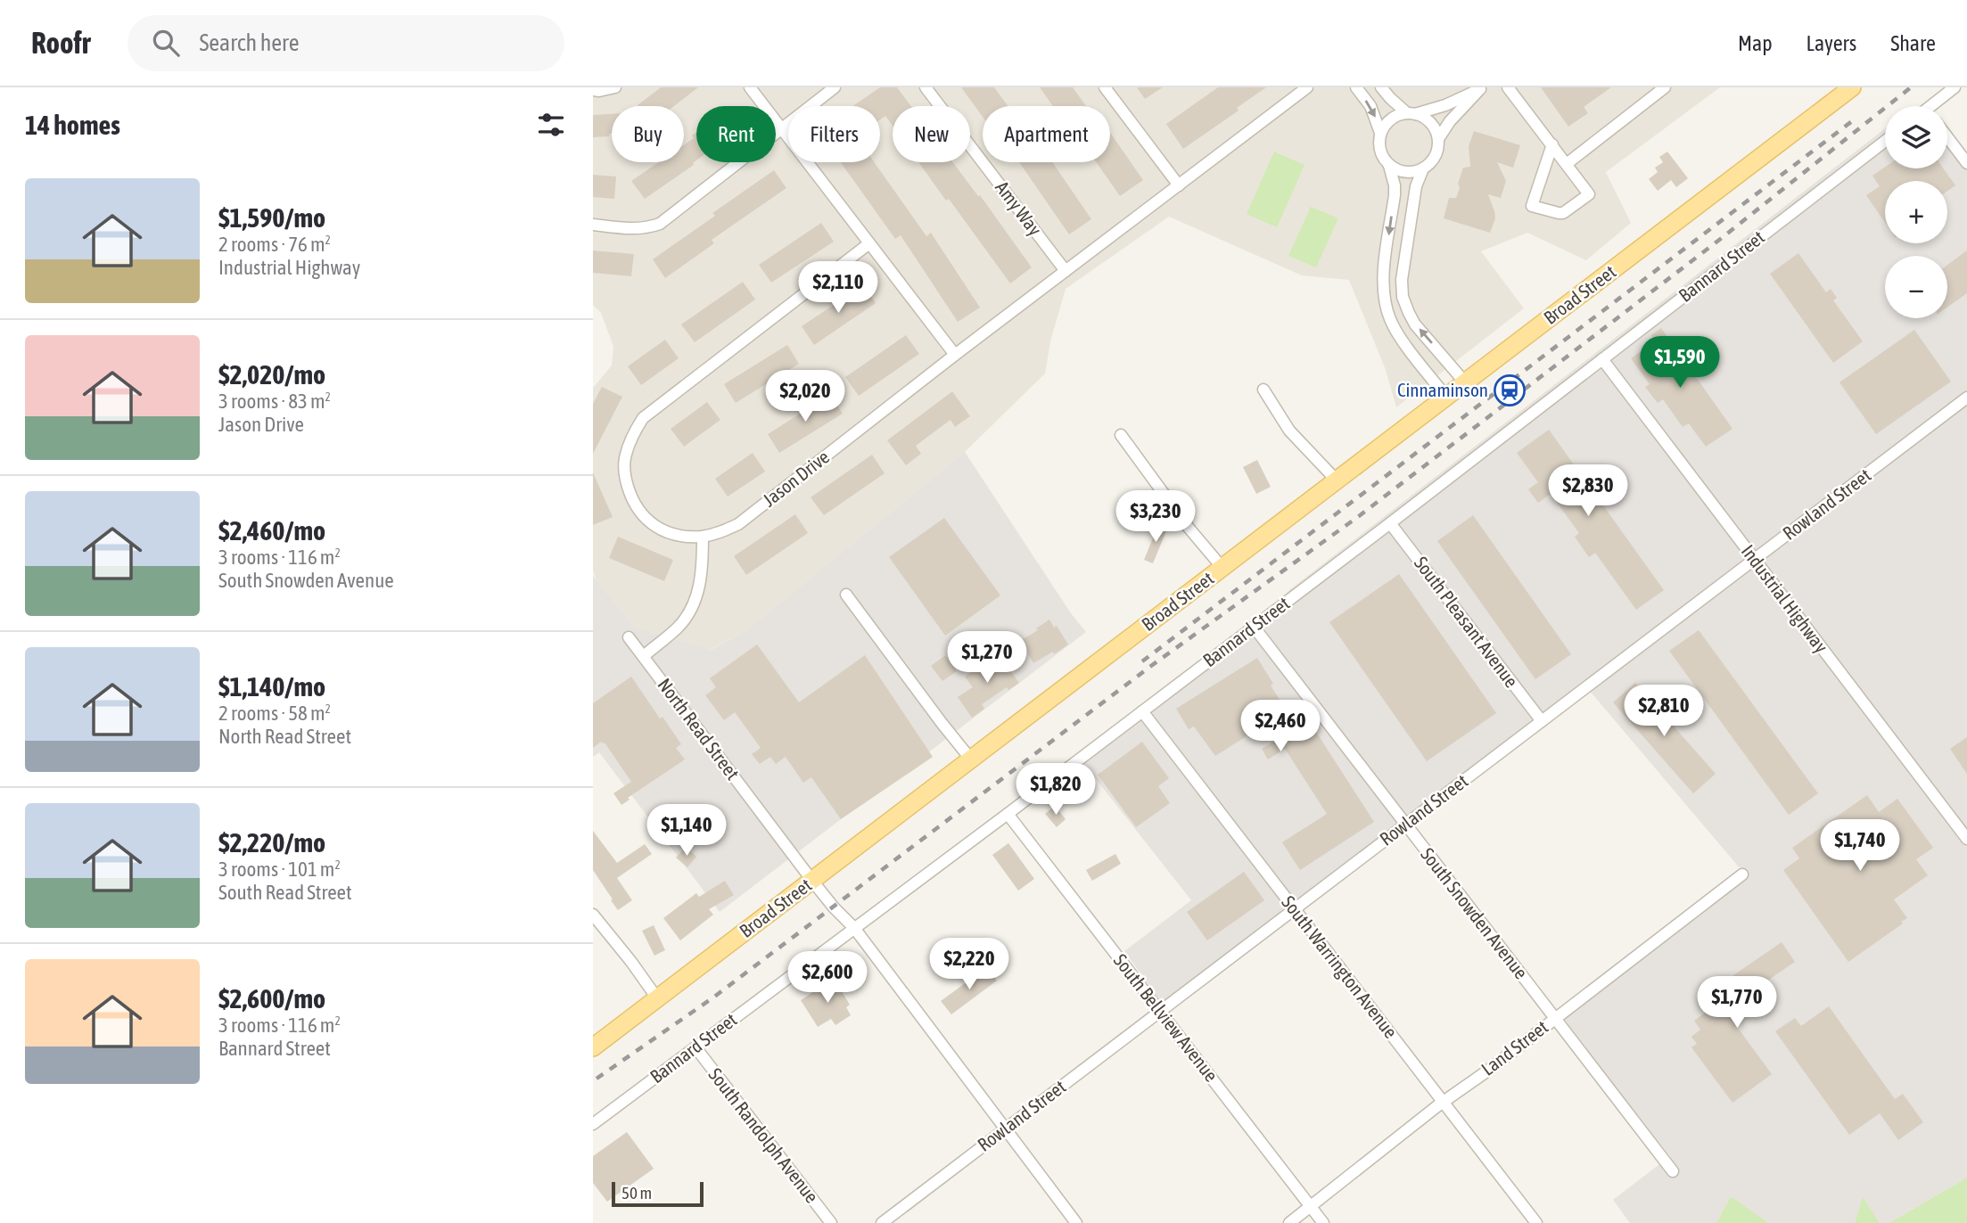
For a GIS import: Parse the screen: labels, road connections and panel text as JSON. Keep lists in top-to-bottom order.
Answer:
{
  "streets": {
    "main road": ["Broad Street"],
    "street": [
      "Amy Way",
      "Bannard Street",
      "Jason Drive",
      "Rowland Street",
      "Industrial Highway",
      "South Pleasant Avenue",
      "North Read Street",
      "South Snowden Avenue",
      "South Warrington Avenue",
      "South Bellview Avenue",
      "Land Street",
      "South Randolph Avenue"
    ]
  },
  "crossings": [
    ["Amy Way", "Jason Drive"],
    ["Bannard Street", "Industrial Highway"],
    ["Bannard Street", "South Pleasant Avenue"],
    ["Bannard Street", "North Read Street"],
    ["Bannard Street", "South Snowden Avenue"],
    ["Bannard Street", "South Warrington Avenue"],
    ["Bannard Street", "South Bellview Avenue"],
    ["Bannard Street", "South Randolph Avenue"],
    ["Broad Street", "North Read Street"],
    ["Rowland Street", "Industrial Highway"],
    ["Rowland Street", "South Pleasant Avenue"],
    ["Rowland Street", "North Read Street"],
    ["Rowland Street", "South Snowden Avenue"],
    ["Rowland Street", "South Warrington Avenue"],
    ["Rowland Street", "South Bellview Avenue"],
    ["South Snowden Avenue", "Land Street"],
    ["South Warrington Avenue", "Land Street"],
    ["South Bellview Avenue", "Land Street"]
  ],
  "places": {
    "station": ["Cinnaminson"]
  },
  "scale_bar": "50 m",
  "page": {
    "header": "Roofr",
    "search": "Search here",
    "nav": ["Map", "Layers", "Share"],
    "heading": "14 homes",
    "map_buttons": ["+", "−"],
    "chip": [
      "Buy",
      "Rent",
      "Filters",
      "New",
      "Apartment"
    ],
    "list": [
      {
        "name": "$1,590/mo",
        "note": "2 rooms · 76 m² · Industrial Highway"
      },
      {
        "name": "$2,020/mo",
        "note": "3 rooms · 83 m² · Jason Drive"
      },
      {
        "name": "$2,460/mo",
        "note": "3 rooms · 116 m² · South Snowden Avenue"
      },
      {
        "name": "$1,140/mo",
        "note": "2 rooms · 58 m² · North Read Street"
      },
      {
        "name": "$2,220/mo",
        "note": "3 rooms · 101 m² · South Read Street"
      },
      {
        "name": "$2,600/mo",
        "note": "3 rooms · 116 m² · Bannard Street"
      }
    ],
    "price": [
      "$2,110",
      "$1,590",
      "$2,020",
      "$2,830",
      "$3,230",
      "$1,270",
      "$2,810",
      "$2,460",
      "$1,820",
      "$1,140",
      "$1,740",
      "$2,220",
      "$2,600",
      "$1,770"
    ],
    "scale": "50 m"
  }
}
